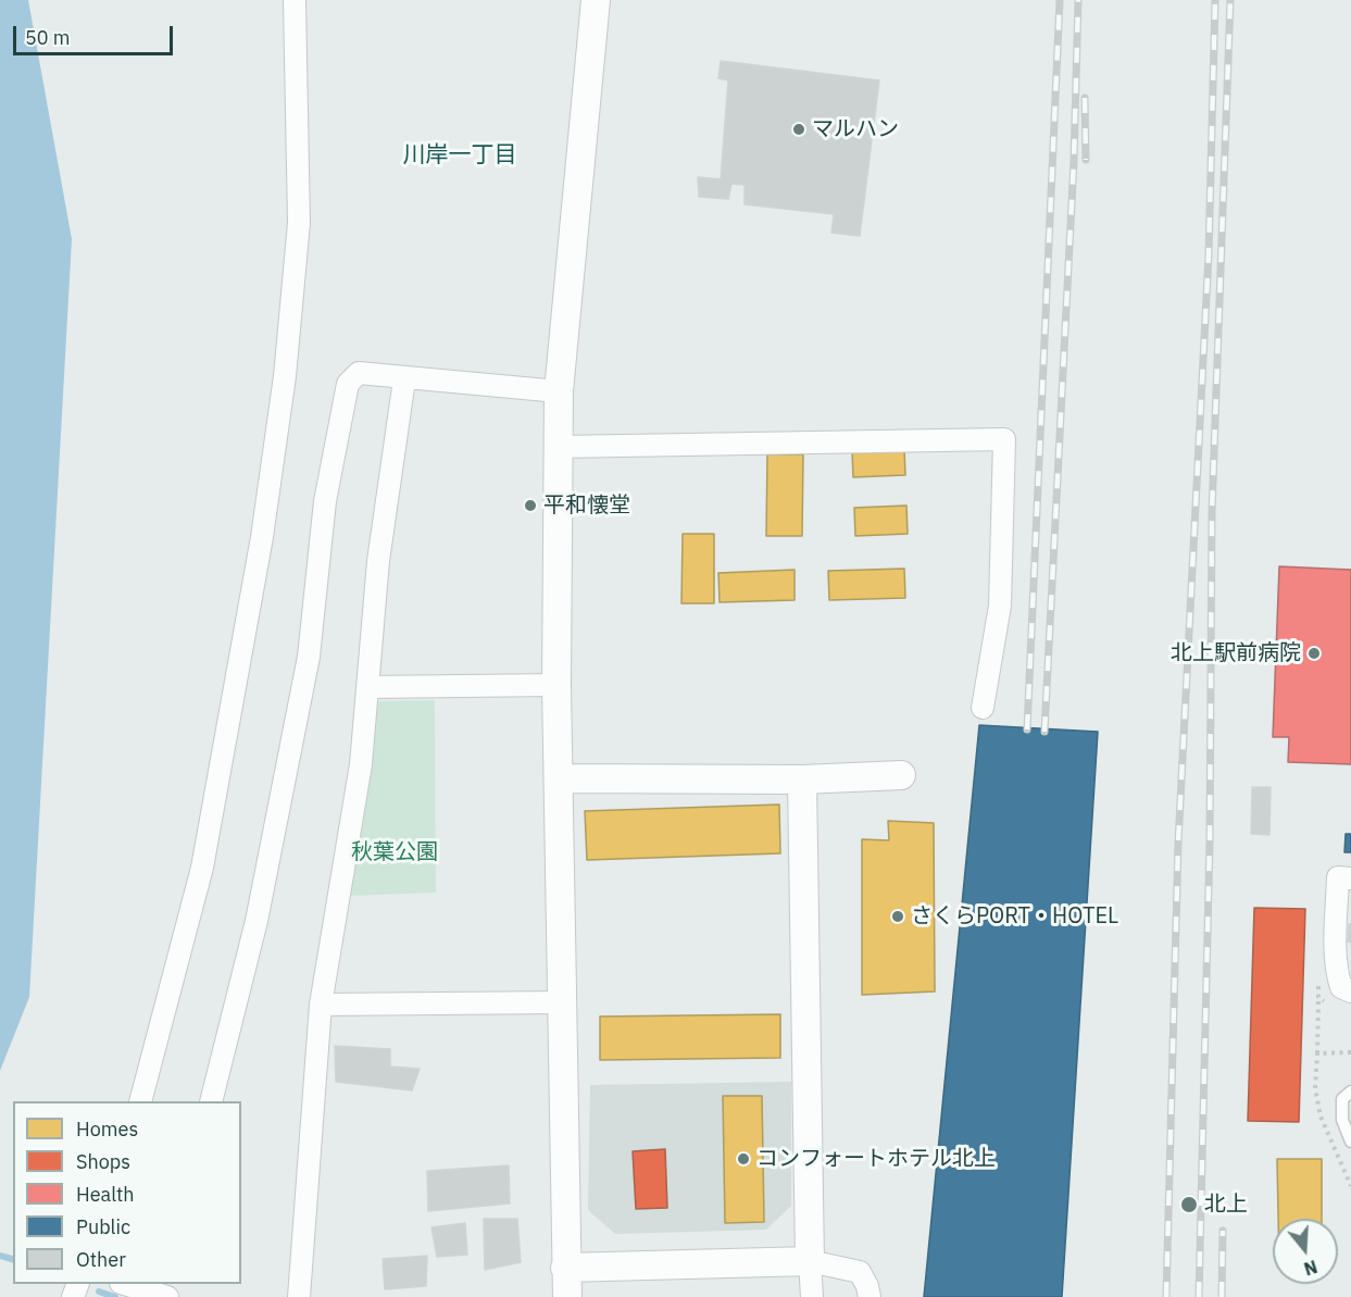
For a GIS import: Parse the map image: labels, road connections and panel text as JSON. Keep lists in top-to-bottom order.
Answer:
{
  "districts": ["川岸一丁目"],
  "parks": ["秋葉公園"],
  "places": [
    "マルハン",
    "平和懐堂",
    "北上駅前病院",
    "さくらPORT・HOTEL",
    "コンフォートホテル北上",
    "北上"
  ],
  "legend": [
    "Homes",
    "Shops",
    "Health",
    "Public",
    "Other"
  ],
  "scale_bar": "50 m",
  "north": "bottom"
}
